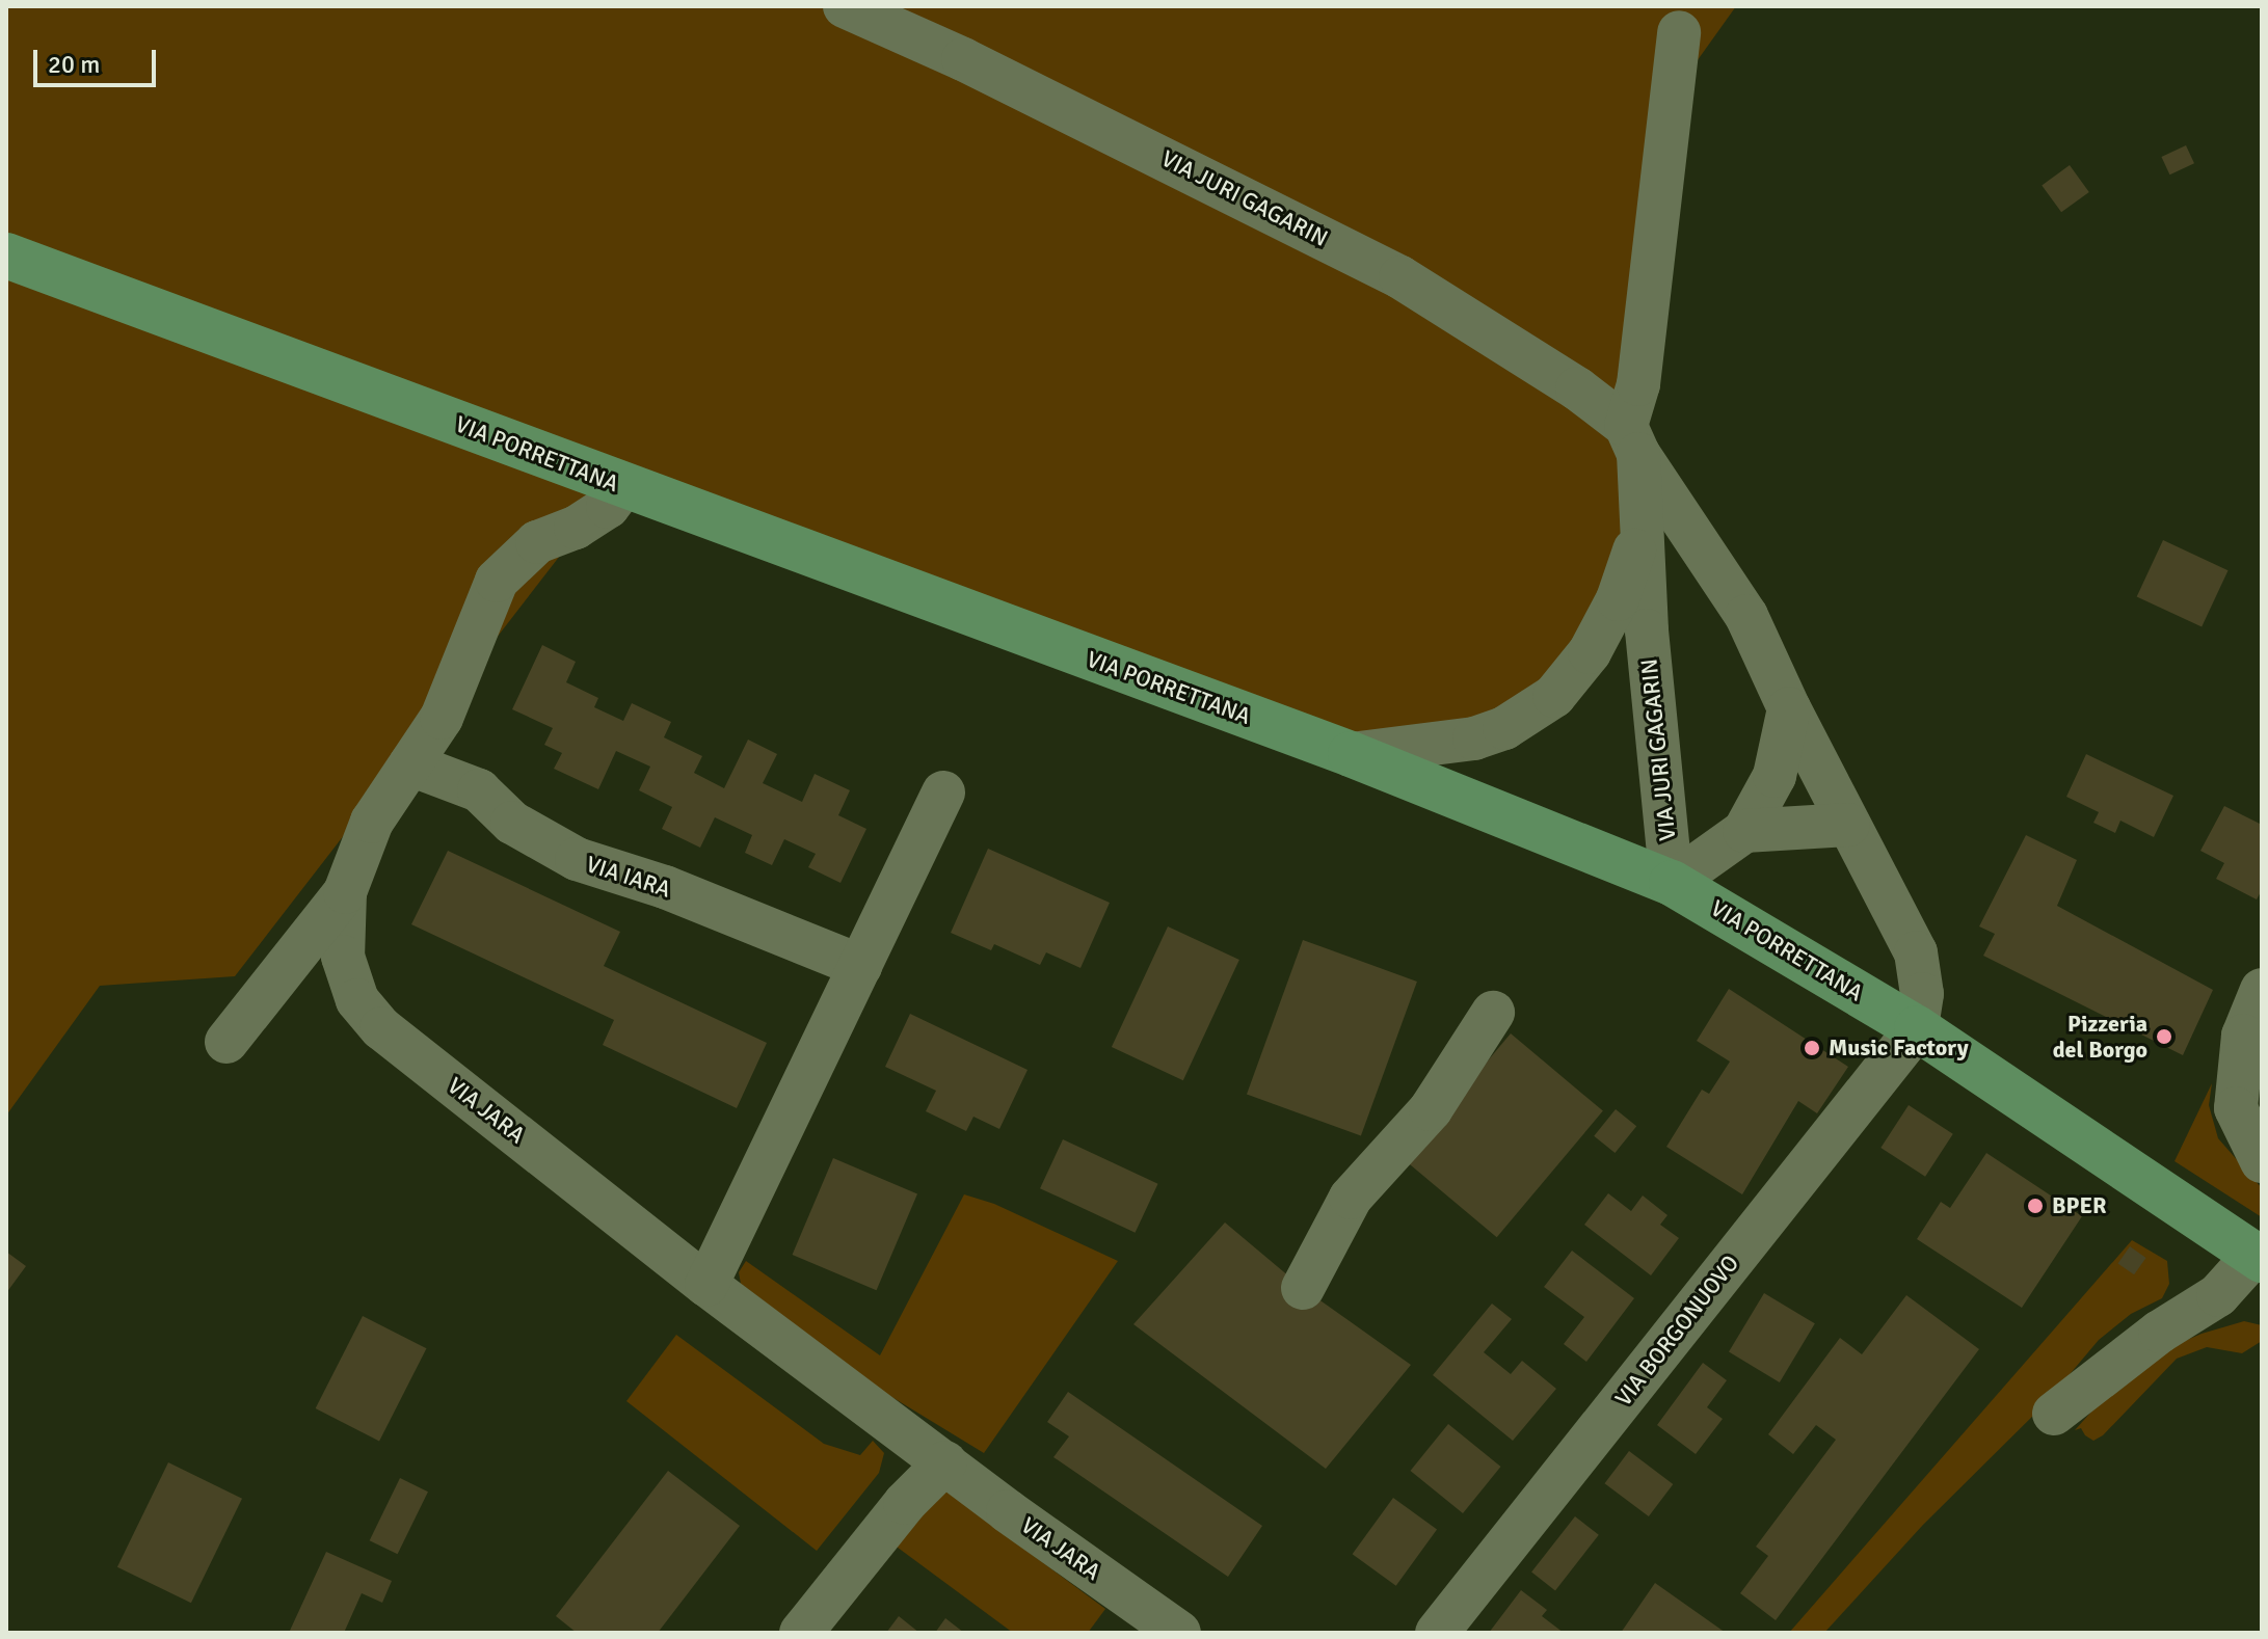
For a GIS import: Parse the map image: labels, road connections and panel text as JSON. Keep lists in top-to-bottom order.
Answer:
{
  "streets": {
    "main road": ["VIA PORRETTANA"],
    "street": [
      "VIA JURI GAGARIN",
      "VIA IARA",
      "VIA JARA",
      "VIA BORGONUOVO"
    ]
  },
  "crossings": [
    ["VIA JURI GAGARIN", "VIA PORRETTANA"],
    ["VIA JURI GAGARIN", "VIA BORGONUOVO"],
    ["VIA PORRETTANA", "VIA JARA"],
    ["VIA PORRETTANA", "VIA BORGONUOVO"],
    ["VIA IARA", "VIA JARA"]
  ],
  "places": ["Pizzeria del Borgo", "Music Factory", "BPER"],
  "scale_bar": "20 m"
}
